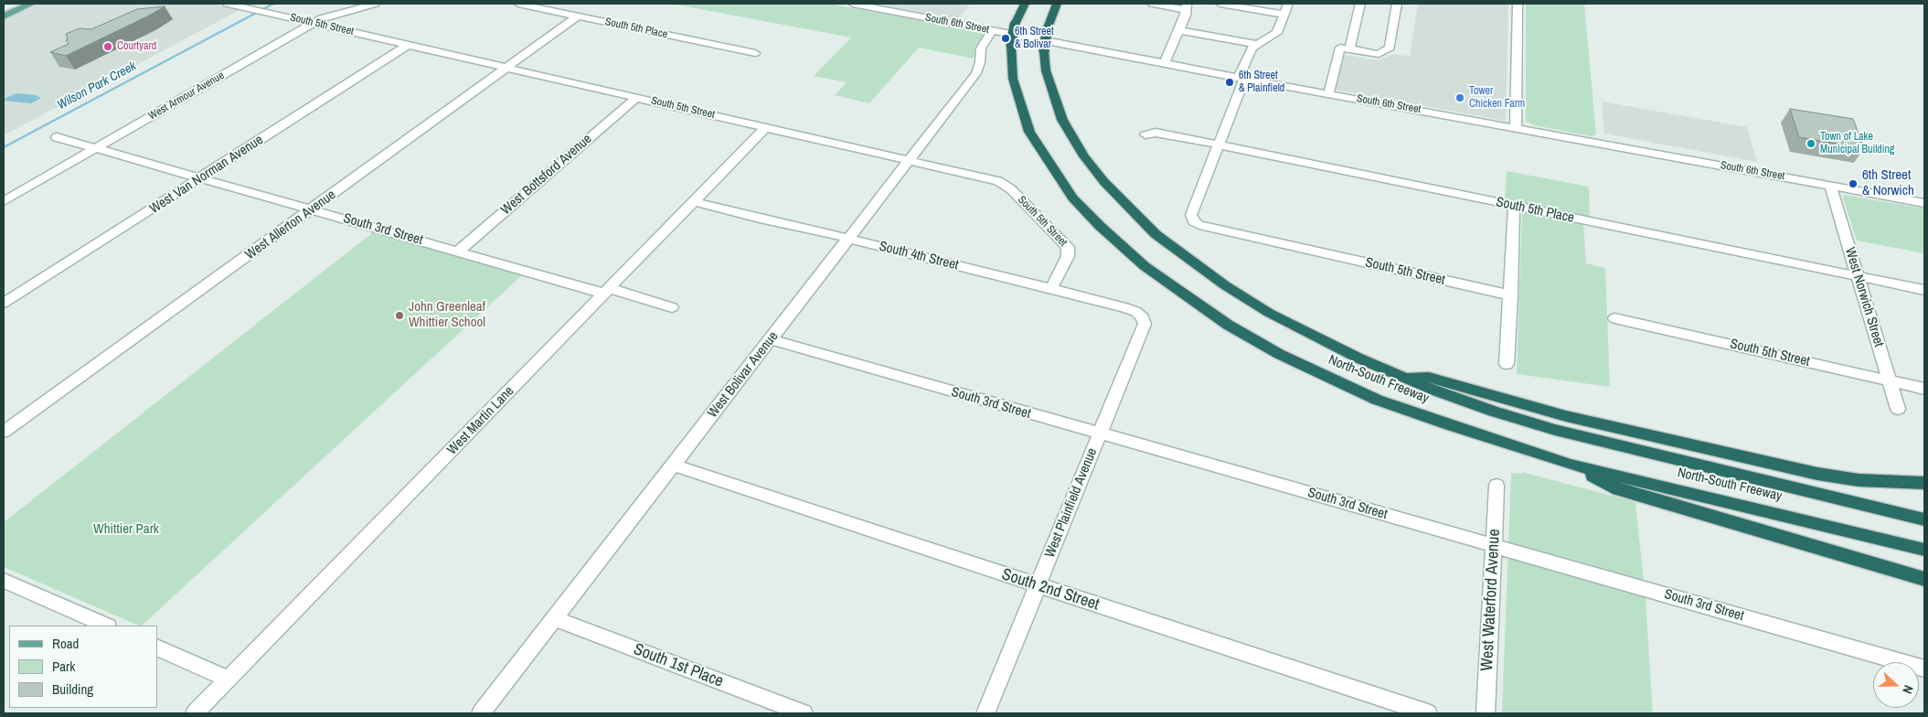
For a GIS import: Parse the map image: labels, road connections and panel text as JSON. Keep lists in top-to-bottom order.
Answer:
{
  "streets": {
    "highway": ["North-South Freeway"],
    "street": [
      "South 6th Street",
      "South 5th Street",
      "South 5th Place",
      "West Armour Avenue",
      "West Van Norman Avenue",
      "West Bottsford Avenue",
      "West Allerton Avenue",
      "South 3rd Street",
      "South 4th Street",
      "West Norwich Street",
      "West Bolivar Avenue",
      "West Martin Lane",
      "West Plainfield Avenue",
      "South 2nd Street",
      "West Waterford Avenue",
      "South 1st Place"
    ]
  },
  "crossings": [
    ["South 6th Street", "West Norwich Street"],
    ["South 6th Street", "West Bolivar Avenue"],
    ["South 5th Street", "South 5th Place"],
    ["South 5th Street", "West Armour Avenue"],
    ["South 5th Street", "West Van Norman Avenue"],
    ["South 5th Street", "West Bottsford Avenue"],
    ["South 5th Street", "West Allerton Avenue"],
    ["South 5th Street", "South 4th Street"],
    ["South 5th Street", "West Norwich Street"],
    ["South 5th Street", "West Bolivar Avenue"],
    ["South 5th Street", "West Martin Lane"],
    ["South 5th Place", "West Allerton Avenue"],
    ["South 5th Place", "West Norwich Street"],
    ["West Armour Avenue", "South 3rd Street"],
    ["West Van Norman Avenue", "South 3rd Street"],
    ["West Bottsford Avenue", "South 3rd Street"],
    ["West Allerton Avenue", "South 3rd Street"],
    ["South 3rd Street", "West Bolivar Avenue"],
    ["South 3rd Street", "West Martin Lane"],
    ["South 3rd Street", "West Plainfield Avenue"],
    ["South 3rd Street", "West Waterford Avenue"],
    ["South 4th Street", "West Bolivar Avenue"],
    ["South 4th Street", "West Martin Lane"],
    ["South 4th Street", "West Plainfield Avenue"],
    ["West Bolivar Avenue", "South 2nd Street"],
    ["West Bolivar Avenue", "South 1st Place"],
    ["West Plainfield Avenue", "South 2nd Street"]
  ],
  "water": ["Wilson Park Creek"],
  "parks": ["Whittier Park"],
  "places": [
    "6th Street & Bolivar",
    "Courtyard",
    "6th Street & Plainfield",
    "Tower Chicken Farm",
    "Town of Lake Municipal Building",
    "6th Street & Norwich",
    "John Greenleaf Whittier School"
  ],
  "legend": ["Road", "Park", "Building"],
  "north": "right"
}
